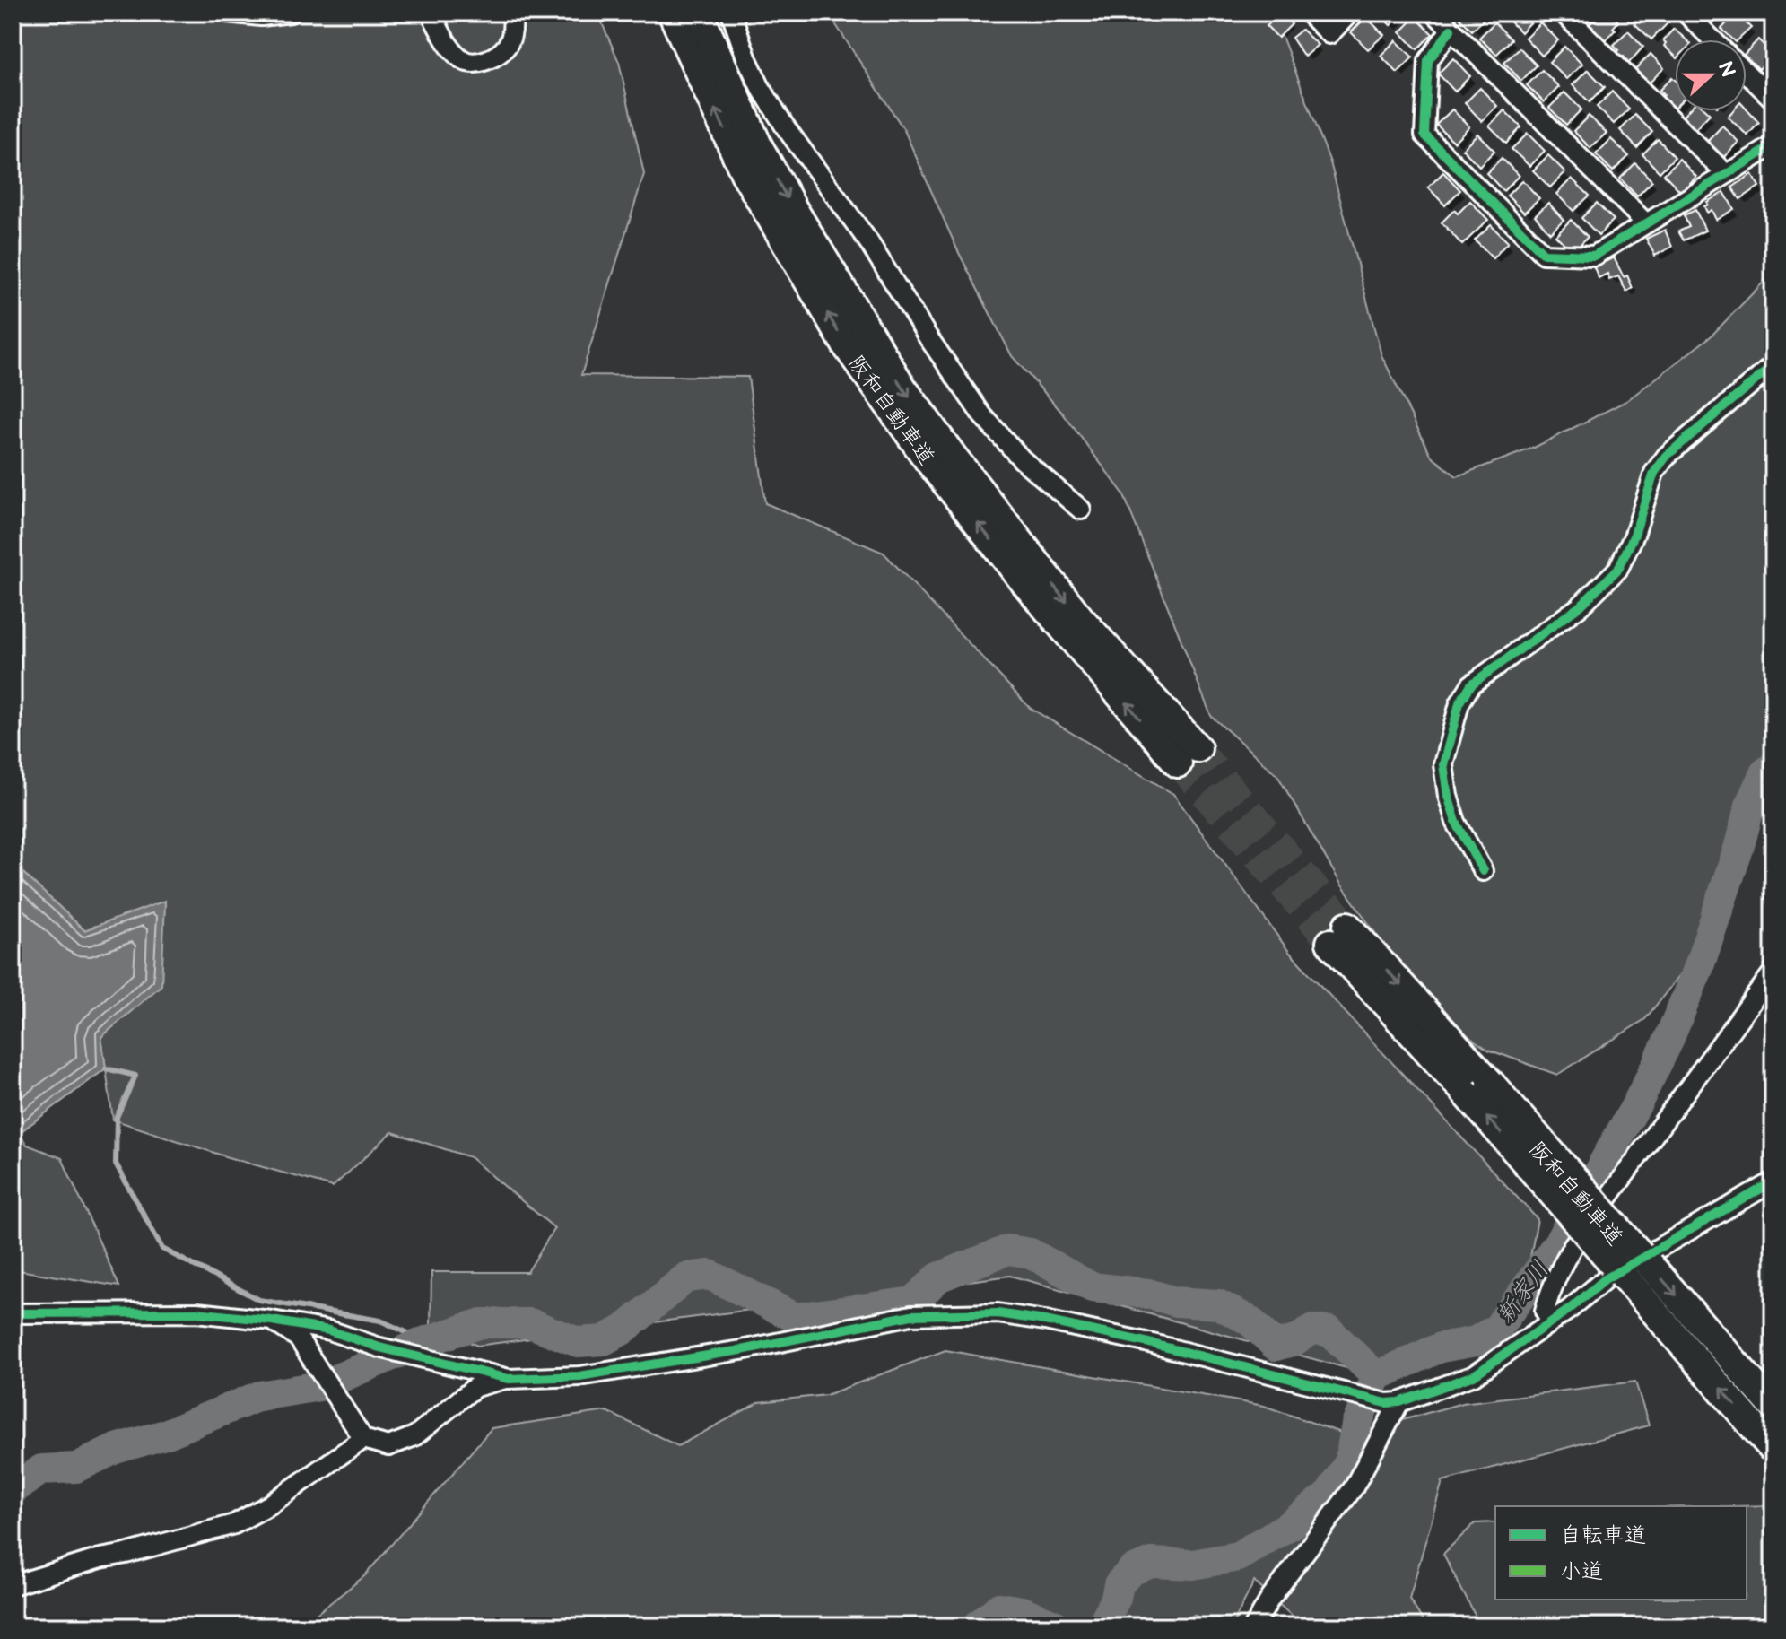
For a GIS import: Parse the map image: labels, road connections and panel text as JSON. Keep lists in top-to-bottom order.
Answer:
{
  "streets": {
    "highway": ["阪和自動車道"]
  },
  "water": ["新家川"],
  "legend": ["自転車道", "小道"],
  "north": "right"
}
